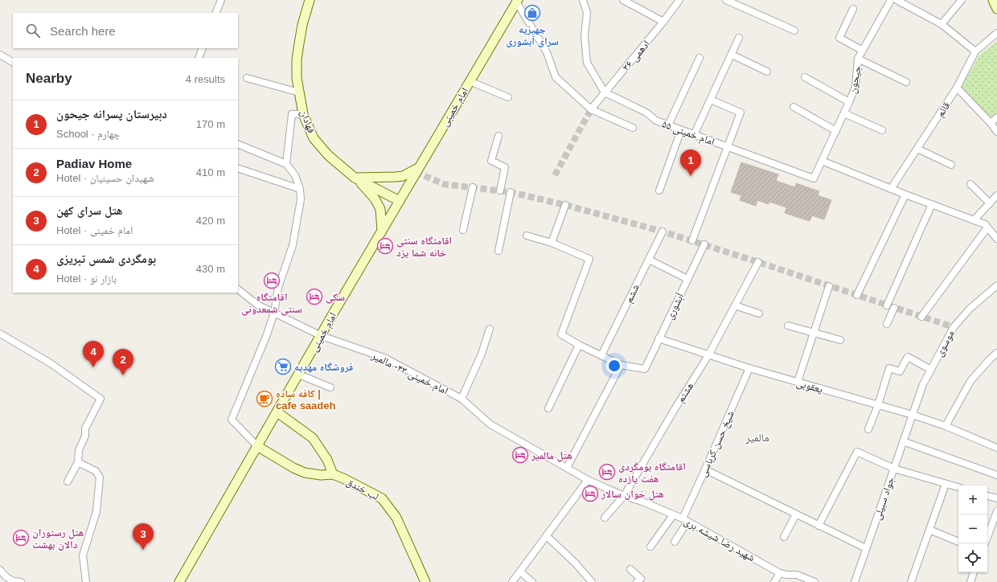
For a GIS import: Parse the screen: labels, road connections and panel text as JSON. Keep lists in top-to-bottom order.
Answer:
{
  "streets": {
    "street": [
      "ادهمی ۳۶",
      "جیحون",
      "امام خمینی",
      "قائم",
      "فهادان",
      "امام خمینی ۵۵",
      "ششم",
      "آبشوری",
      "موسوی",
      "امام خمینی ۴۳- مالمیر",
      "یعقوبی",
      "هشتم",
      "شیخ حسن کرباسی",
      "لب خندق",
      "جواد سبیلی",
      "شهید رضا شیشه بری"
    ]
  },
  "crossings": [
    ["ادهمی ۳۶", "امام خمینی ۵۵"],
    ["جیحون", "امام خمینی ۵۵"],
    ["امام خمینی", "فهادان"],
    ["امام خمینی", "امام خمینی ۴۳- مالمیر"],
    ["امام خمینی", "لب خندق"],
    ["آبشوری", "یعقوبی"],
    ["موسوی", "یعقوبی"],
    ["موسوی", "جواد سبیلی"],
    ["امام خمینی ۴۳- مالمیر", "شهید رضا شیشه بری"],
    ["یعقوبی", "هشتم"],
    ["یعقوبی", "شیخ حسن کرباسی"],
    ["یعقوبی", "جواد سبیلی"],
    ["هشتم", "شهید رضا شیشه بری"],
    ["شیخ حسن کرباسی", "شهید رضا شیشه بری"]
  ],
  "districts": ["مالمیر"],
  "places": {
    "shop": ["جهیزیه سرای آبشوری"],
    "hotel": [
      "اقامتگاه سنتی خانه شما یزد",
      "اقامتگاه سنتی شمعدونی",
      "سکی",
      "هتل مالمير",
      "اقامتگاه بومگردی هفت یازده",
      "هتل خوان سالار",
      "هتل رستوران دالان بهشت"
    ],
    "supermarket": ["فروشگاه مهدیه"],
    "cafe": ["کافه ساده | cafe saadeh"]
  },
  "page": {
    "search": "Search here",
    "heading": ["Nearby", "4 results"],
    "list": [
      {
        "mark": "1",
        "name": "دبیرستان پسرانه جیحون",
        "note": "School · چهارم",
        "value": "170 m"
      },
      {
        "mark": "2",
        "name": "Padiav Home",
        "note": "Hotel · شهیدان حسینیان",
        "value": "410 m"
      },
      {
        "mark": "3",
        "name": "هتل سرای کهن",
        "note": "Hotel · امام خمینی",
        "value": "420 m"
      },
      {
        "mark": "4",
        "name": "بومگردی شمس تبریزی",
        "note": "Hotel · بازار نو",
        "value": "430 m"
      }
    ],
    "pins": [
      "1",
      "4",
      "2",
      "3"
    ],
    "map_buttons": ["+", "−"]
  }
}
